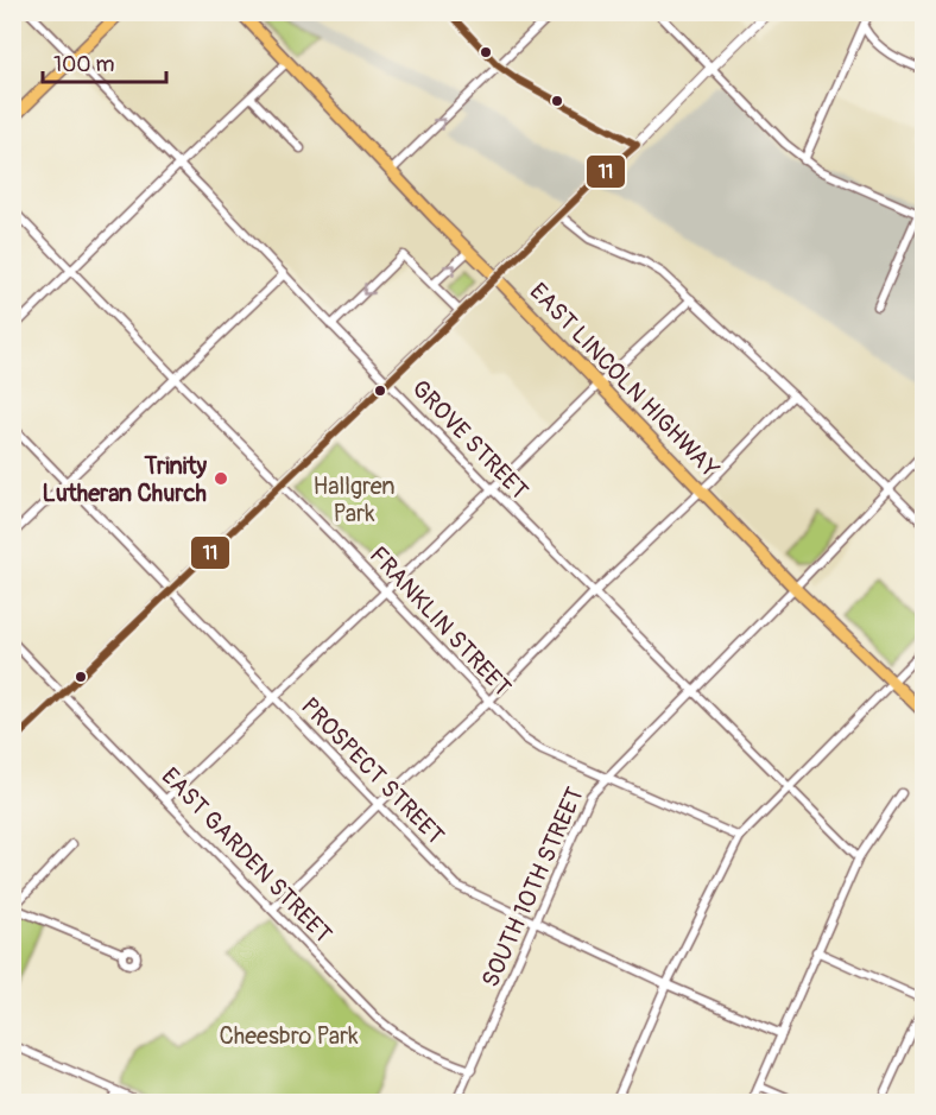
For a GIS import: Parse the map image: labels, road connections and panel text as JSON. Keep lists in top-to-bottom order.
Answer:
{
  "streets": {
    "main road": ["EAST LINCOLN HIGHWAY"],
    "street": [
      "GROVE STREET",
      "FRANKLIN STREET",
      "PROSPECT STREET",
      "EAST GARDEN STREET",
      "SOUTH 10TH STREET"
    ]
  },
  "crossings": [
    ["EAST LINCOLN HIGHWAY", "SOUTH 10TH STREET"],
    ["GROVE STREET", "SOUTH 10TH STREET"],
    ["FRANKLIN STREET", "SOUTH 10TH STREET"],
    ["PROSPECT STREET", "SOUTH 10TH STREET"],
    ["EAST GARDEN STREET", "SOUTH 10TH STREET"]
  ],
  "parks": ["Hallgren Park", "Cheesbro Park"],
  "places": ["Trinity Lutheran Church"],
  "lines": ["transit line 11"],
  "scale_bar": "100 m"
}
